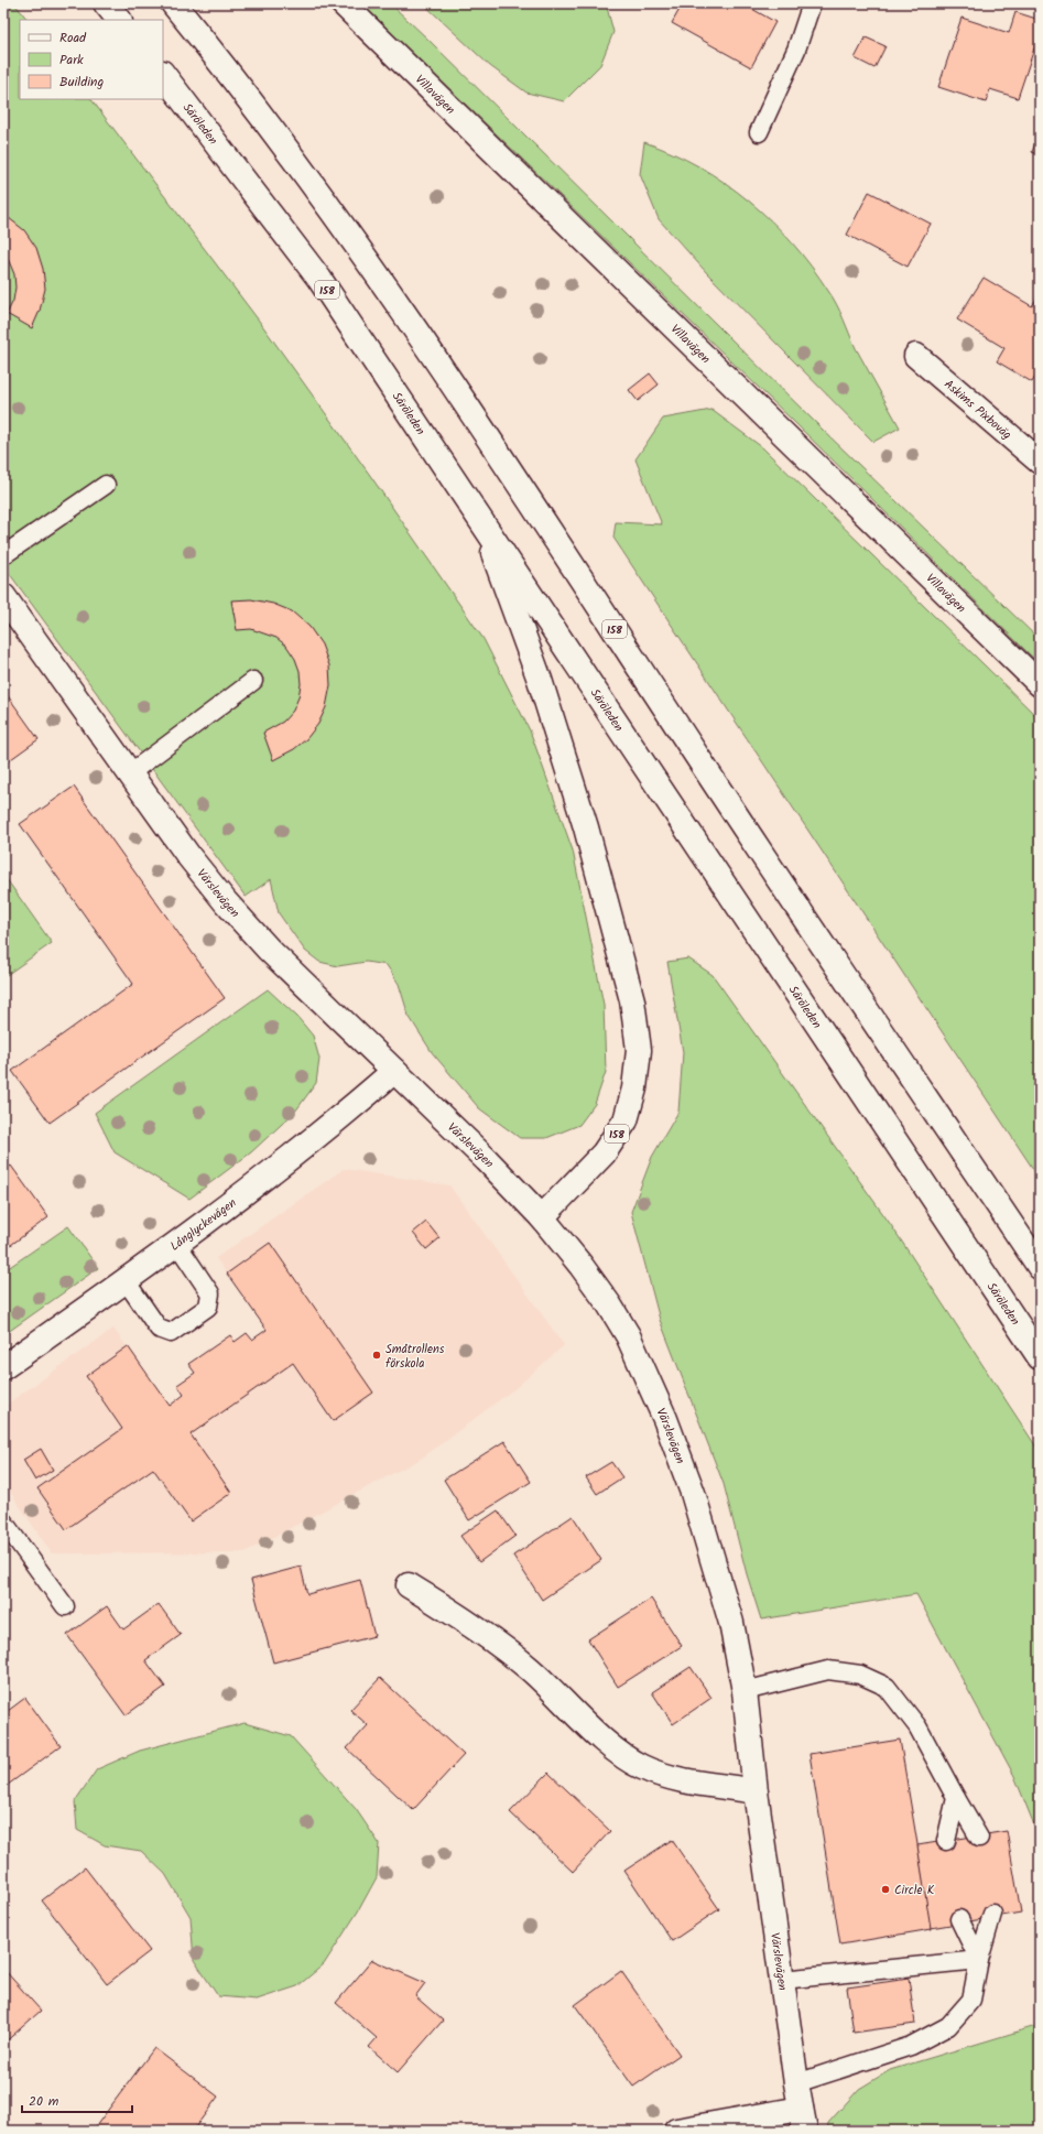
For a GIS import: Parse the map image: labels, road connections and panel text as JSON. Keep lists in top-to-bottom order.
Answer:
{
  "streets": {
    "street": [
      "Villavägen",
      "Säröleden",
      "158",
      "Askims Pixboväg",
      "Värslevägen",
      "Långlyckevägen"
    ]
  },
  "crossings": [
    ["Säröleden", "158"],
    ["158", "Värslevägen"],
    ["Värslevägen", "Långlyckevägen"]
  ],
  "places": ["Småtrollens förskola", "Circle K"],
  "legend": ["Road", "Park", "Building"],
  "scale_bar": "20 m"
}
